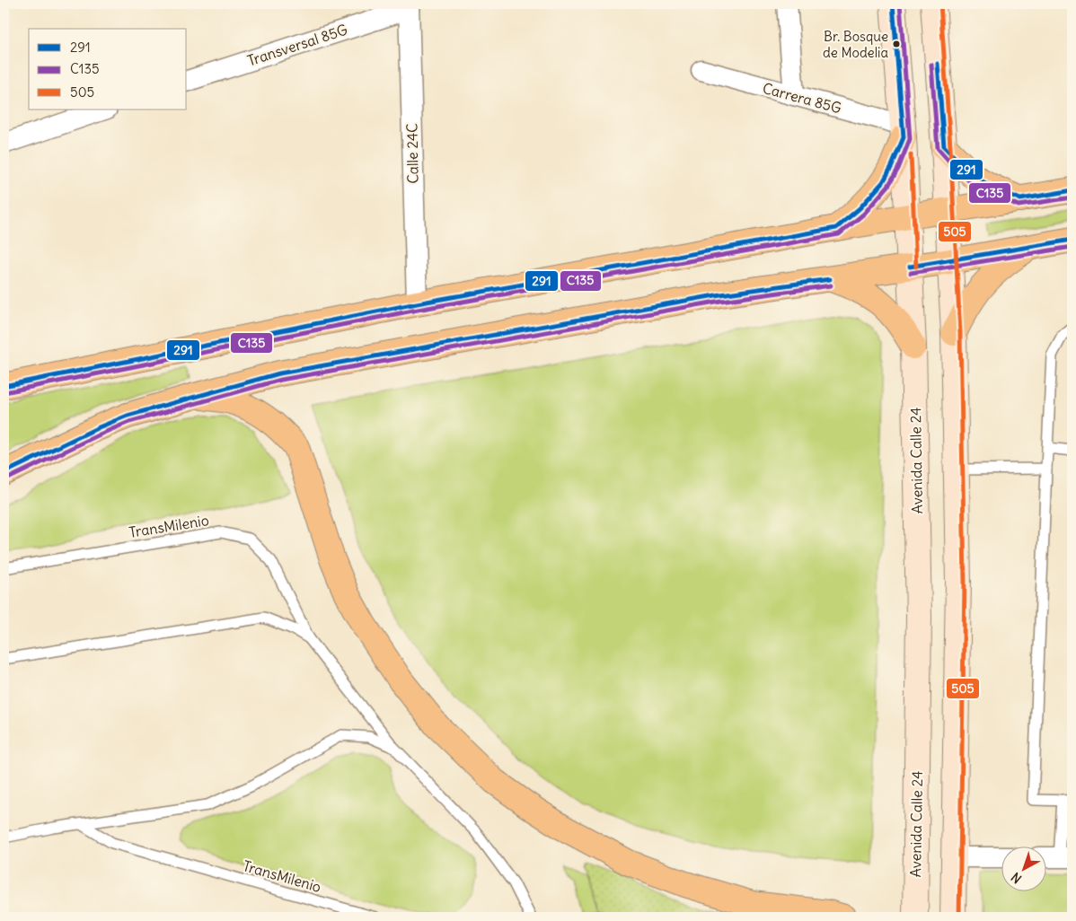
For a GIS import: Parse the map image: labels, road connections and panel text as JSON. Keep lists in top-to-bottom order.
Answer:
{
  "streets": {
    "main road": ["Avenida Calle 24"],
    "street": ["Transversal 85G", "Carrera 85G", "Calle 24C"],
    "lane": ["TransMilenio"]
  },
  "crossings": [
    ["Transversal 85G", "Calle 24C"],
    ["Carrera 85G", "Avenida Calle 24"]
  ],
  "places": ["Br. Bosque de Modelia"],
  "lines": ["transit line 291", "transit line C135", "transit line 505"],
  "legend": ["291", "C135", "505"],
  "north": "bottom left"
}
